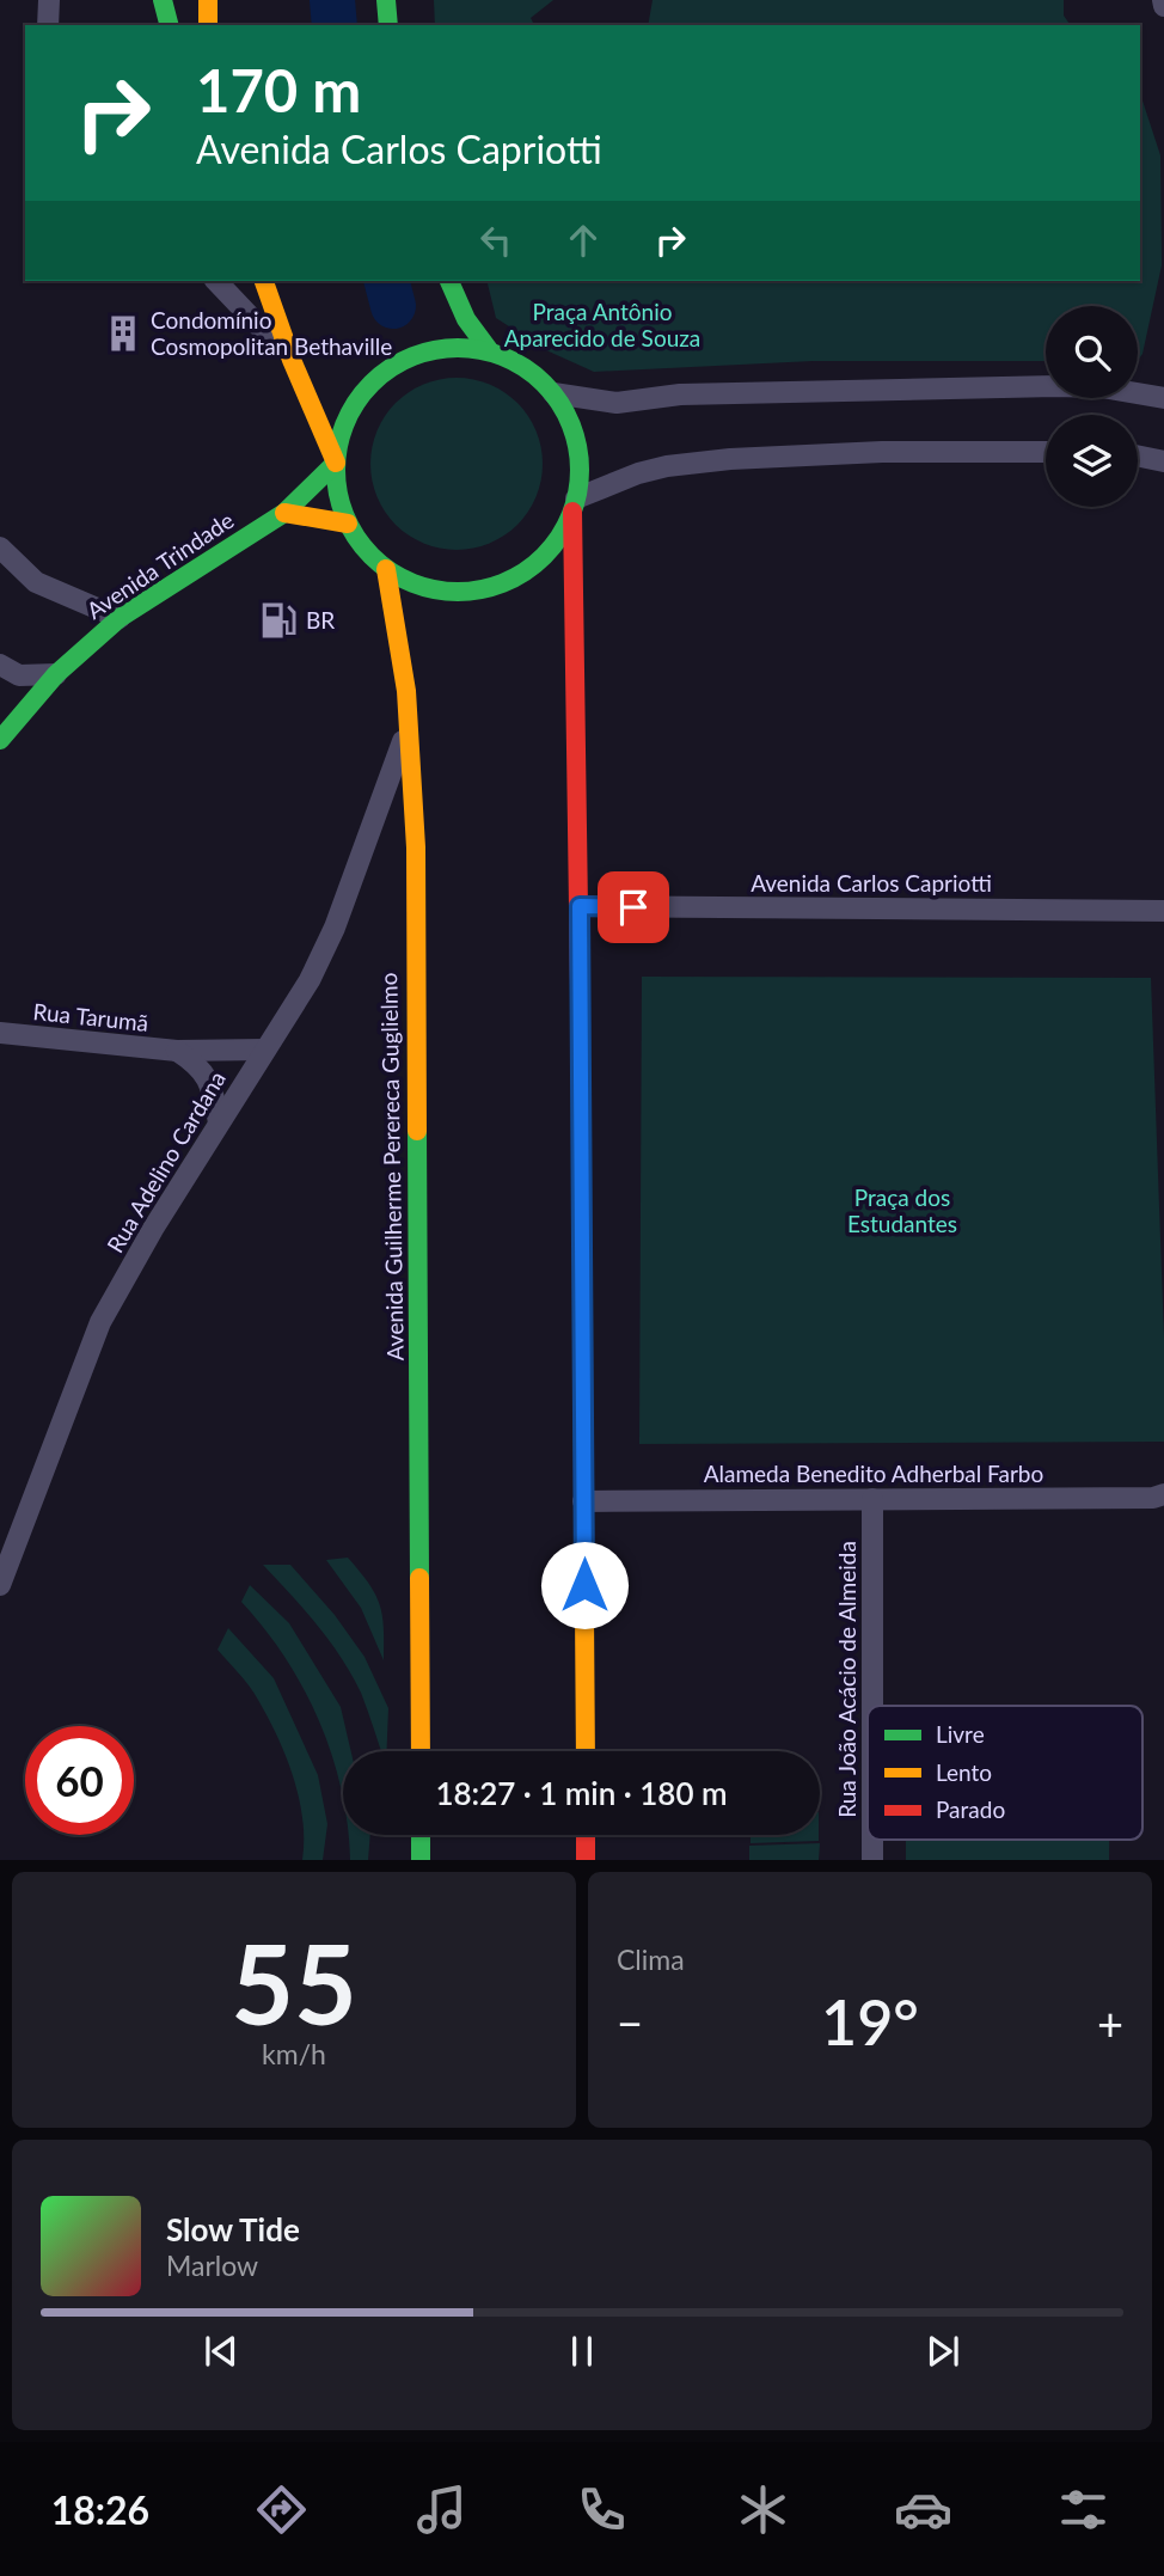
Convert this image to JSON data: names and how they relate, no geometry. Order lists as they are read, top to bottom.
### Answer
{
  "streets": {
    "main road": ["Avenida Trindade", "Avenida Guilherme Perereca Guglielmo"],
    "street": [
      "Avenida Carlos Capriotti",
      "Rua Tarumã",
      "Rua Adelino Cardana",
      "Alameda Benedito Adherbal Farbo",
      "Rua João Acácio de Almeida"
    ]
  },
  "crossings": [
    ["Avenida Trindade", "Avenida Guilherme Perereca Guglielmo"],
    ["Rua Tarumã", "Rua Adelino Cardana"],
    ["Rua Adelino Cardana", "Avenida Guilherme Perereca Guglielmo"],
    ["Alameda Benedito Adherbal Farbo", "Rua João Acácio de Almeida"]
  ],
  "parks": ["Praça Antônio Aparecido de Souza", "Praça dos Estudantes"],
  "places": {
    "building": ["Condomínio Cosmopolitan Bethaville"],
    "fuel station": ["BR"]
  },
  "legend": ["Livre", "Lento", "Parado"],
  "page": {
    "turn": ["170 m", "Avenida Carlos Capriotti"],
    "limit": "60",
    "trip": "18:27 · 1 min · 180 m",
    "tile": [
      ["55", "km/h"],
      "Clima"
    ],
    "heat": ["−", "19°", "+"],
    "song": ["Slow Tide", "Marlow"],
    "tabs": "18:26"
  }
}
